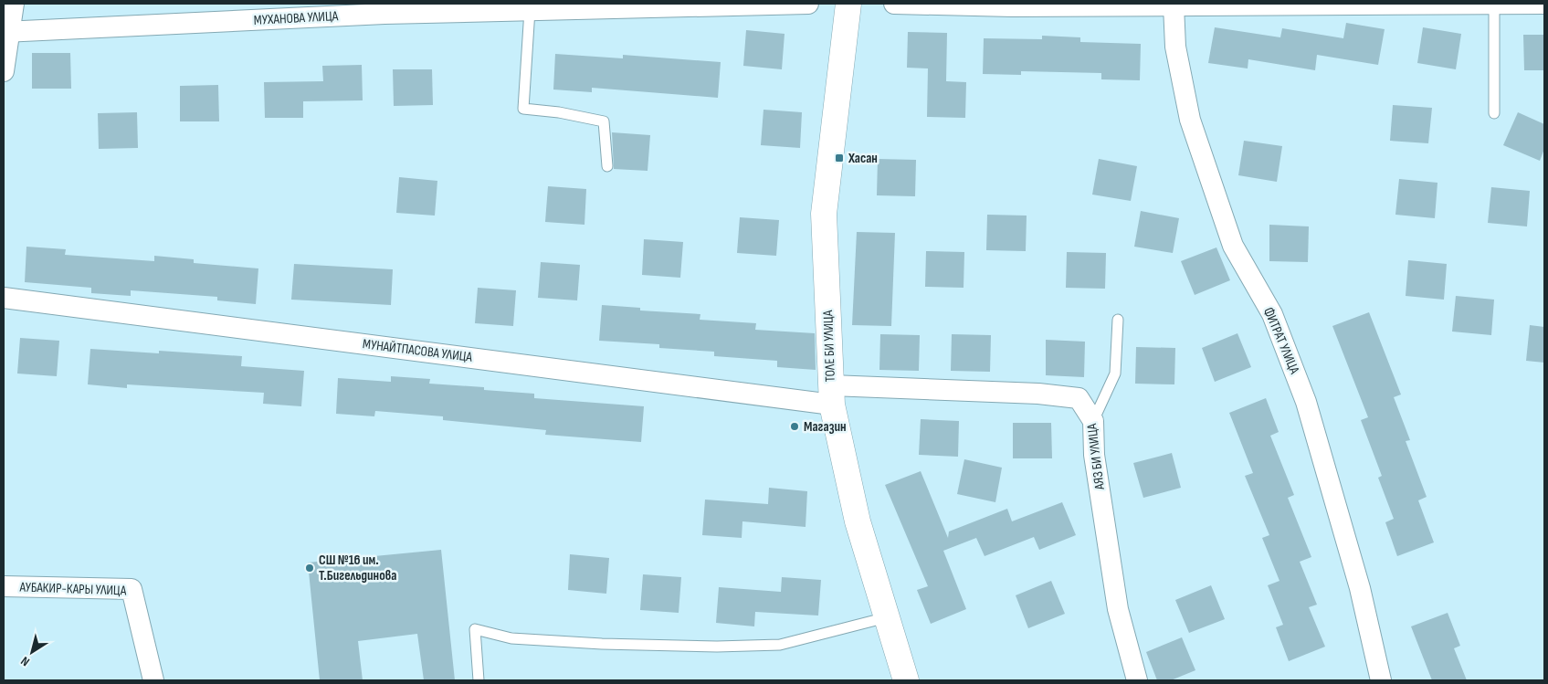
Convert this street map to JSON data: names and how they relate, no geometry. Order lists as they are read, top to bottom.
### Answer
{
  "streets": {
    "street": [
      "МУХАНОВА УЛИЦА",
      "ФИТРАТ УЛИЦА",
      "ТОЛЕ БИ УЛИЦА",
      "МУНАЙТПАСОВА УЛИЦА",
      "АЯЗ БИ УЛИЦА",
      "АУБАКИР-КАРЫ УЛИЦА"
    ]
  },
  "crossings": [
    ["ТОЛЕ БИ УЛИЦА", "МУНАЙТПАСОВА УЛИЦА"],
    ["ТОЛЕ БИ УЛИЦА", "АЯЗ БИ УЛИЦА"],
    ["МУНАЙТПАСОВА УЛИЦА", "АЯЗ БИ УЛИЦА"]
  ],
  "places": {
    "transit": ["Хасан"],
    "other": ["Магазин", "СШ №16 им. Т.Бигельдинова"]
  },
  "north": "bottom left"
}
